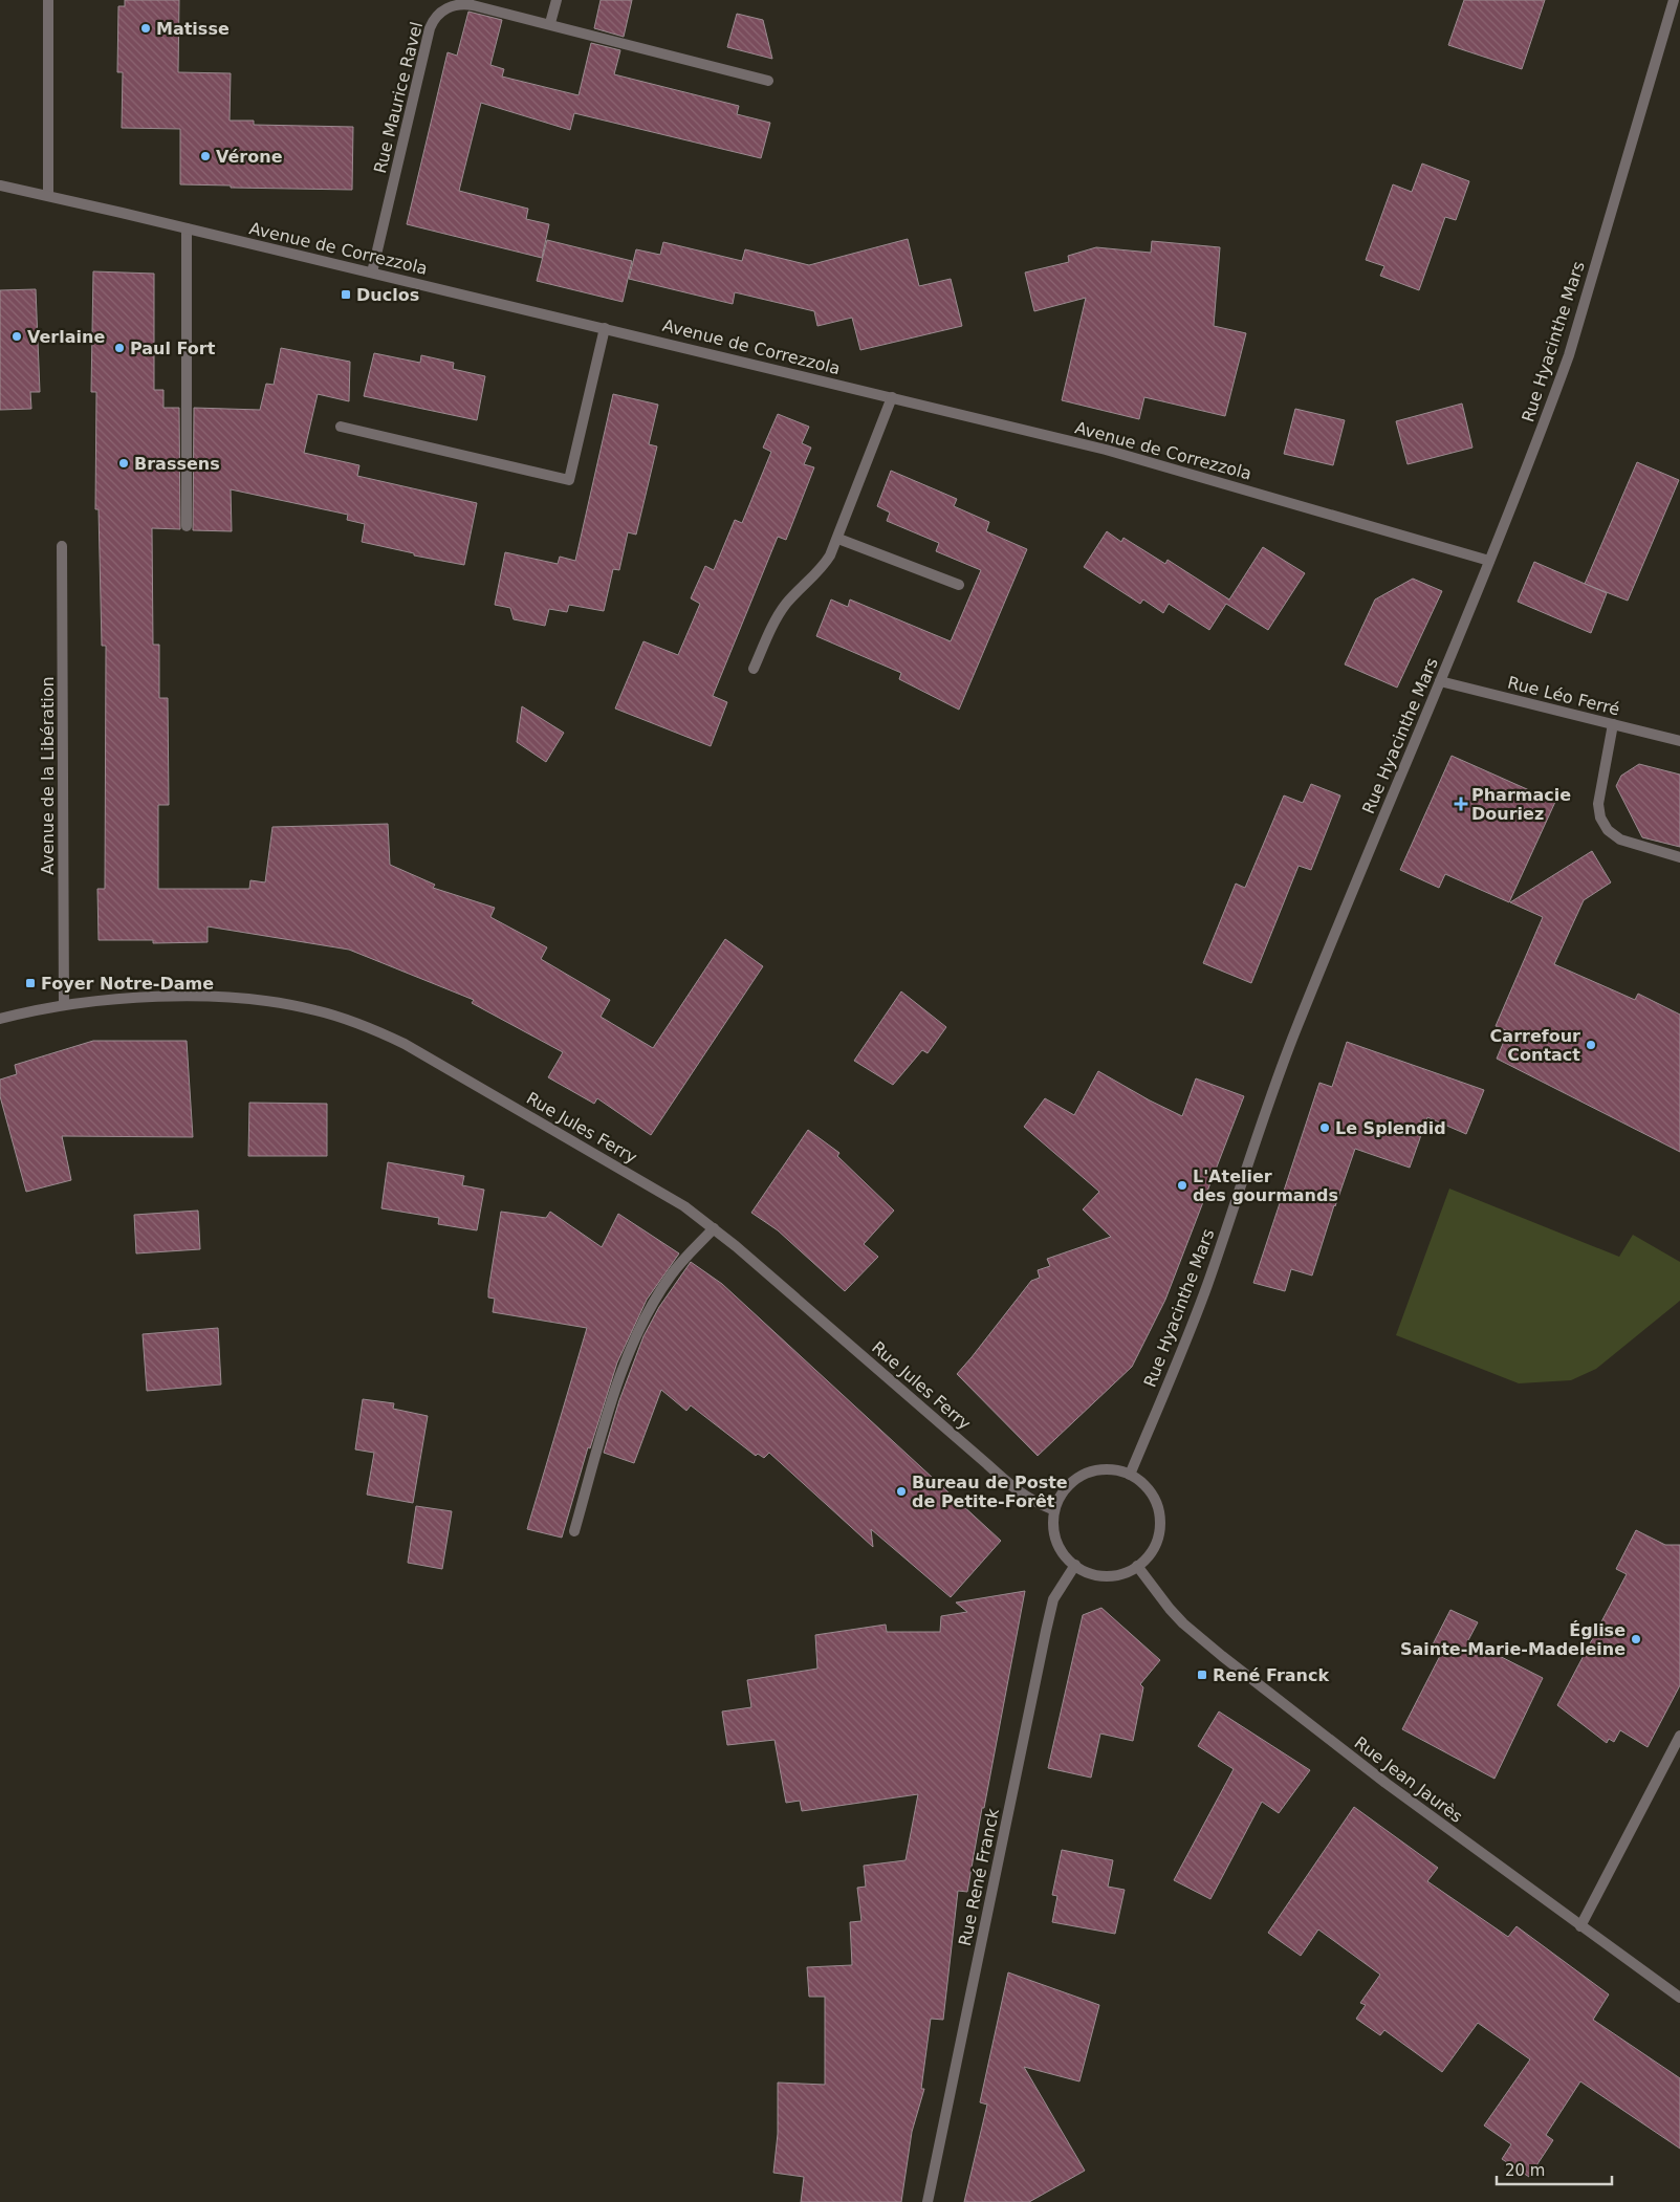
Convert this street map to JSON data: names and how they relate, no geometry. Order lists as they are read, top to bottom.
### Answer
{
  "streets": {
    "street": [
      "Rue Maurice Ravel",
      "Avenue de Correzzola",
      "Rue Hyacinthe Mars",
      "Rue Léo Ferré",
      "Avenue de la Libération",
      "Rue Jules Ferry",
      "Rue Jean Jaurès",
      "Rue René Franck"
    ]
  },
  "crossings": [
    ["Rue Maurice Ravel", "Avenue de Correzzola"],
    ["Avenue de Correzzola", "Rue Hyacinthe Mars"],
    ["Rue Hyacinthe Mars", "Rue Léo Ferré"],
    ["Rue Hyacinthe Mars", "Rue Jules Ferry"],
    ["Rue Hyacinthe Mars", "Rue Jean Jaurès"],
    ["Rue Hyacinthe Mars", "Rue René Franck"],
    ["Avenue de la Libération", "Rue Jules Ferry"],
    ["Rue Jules Ferry", "Rue Jean Jaurès"],
    ["Rue Jules Ferry", "Rue René Franck"],
    ["Rue Jean Jaurès", "Rue René Franck"]
  ],
  "places": {
    "other": [
      "Matisse",
      "Vérone",
      "Verlaine",
      "Paul Fort",
      "Brassens",
      "Carrefour Contact",
      "Le Splendid",
      "L'Atelier des gourmands",
      "Bureau de Poste de Petite-Forêt",
      "Église Sainte-Marie-Madeleine"
    ],
    "transit": ["Duclos", "Foyer Notre-Dame", "René Franck"],
    "health": ["Pharmacie Douriez"]
  },
  "scale_bar": "20 m"
}
